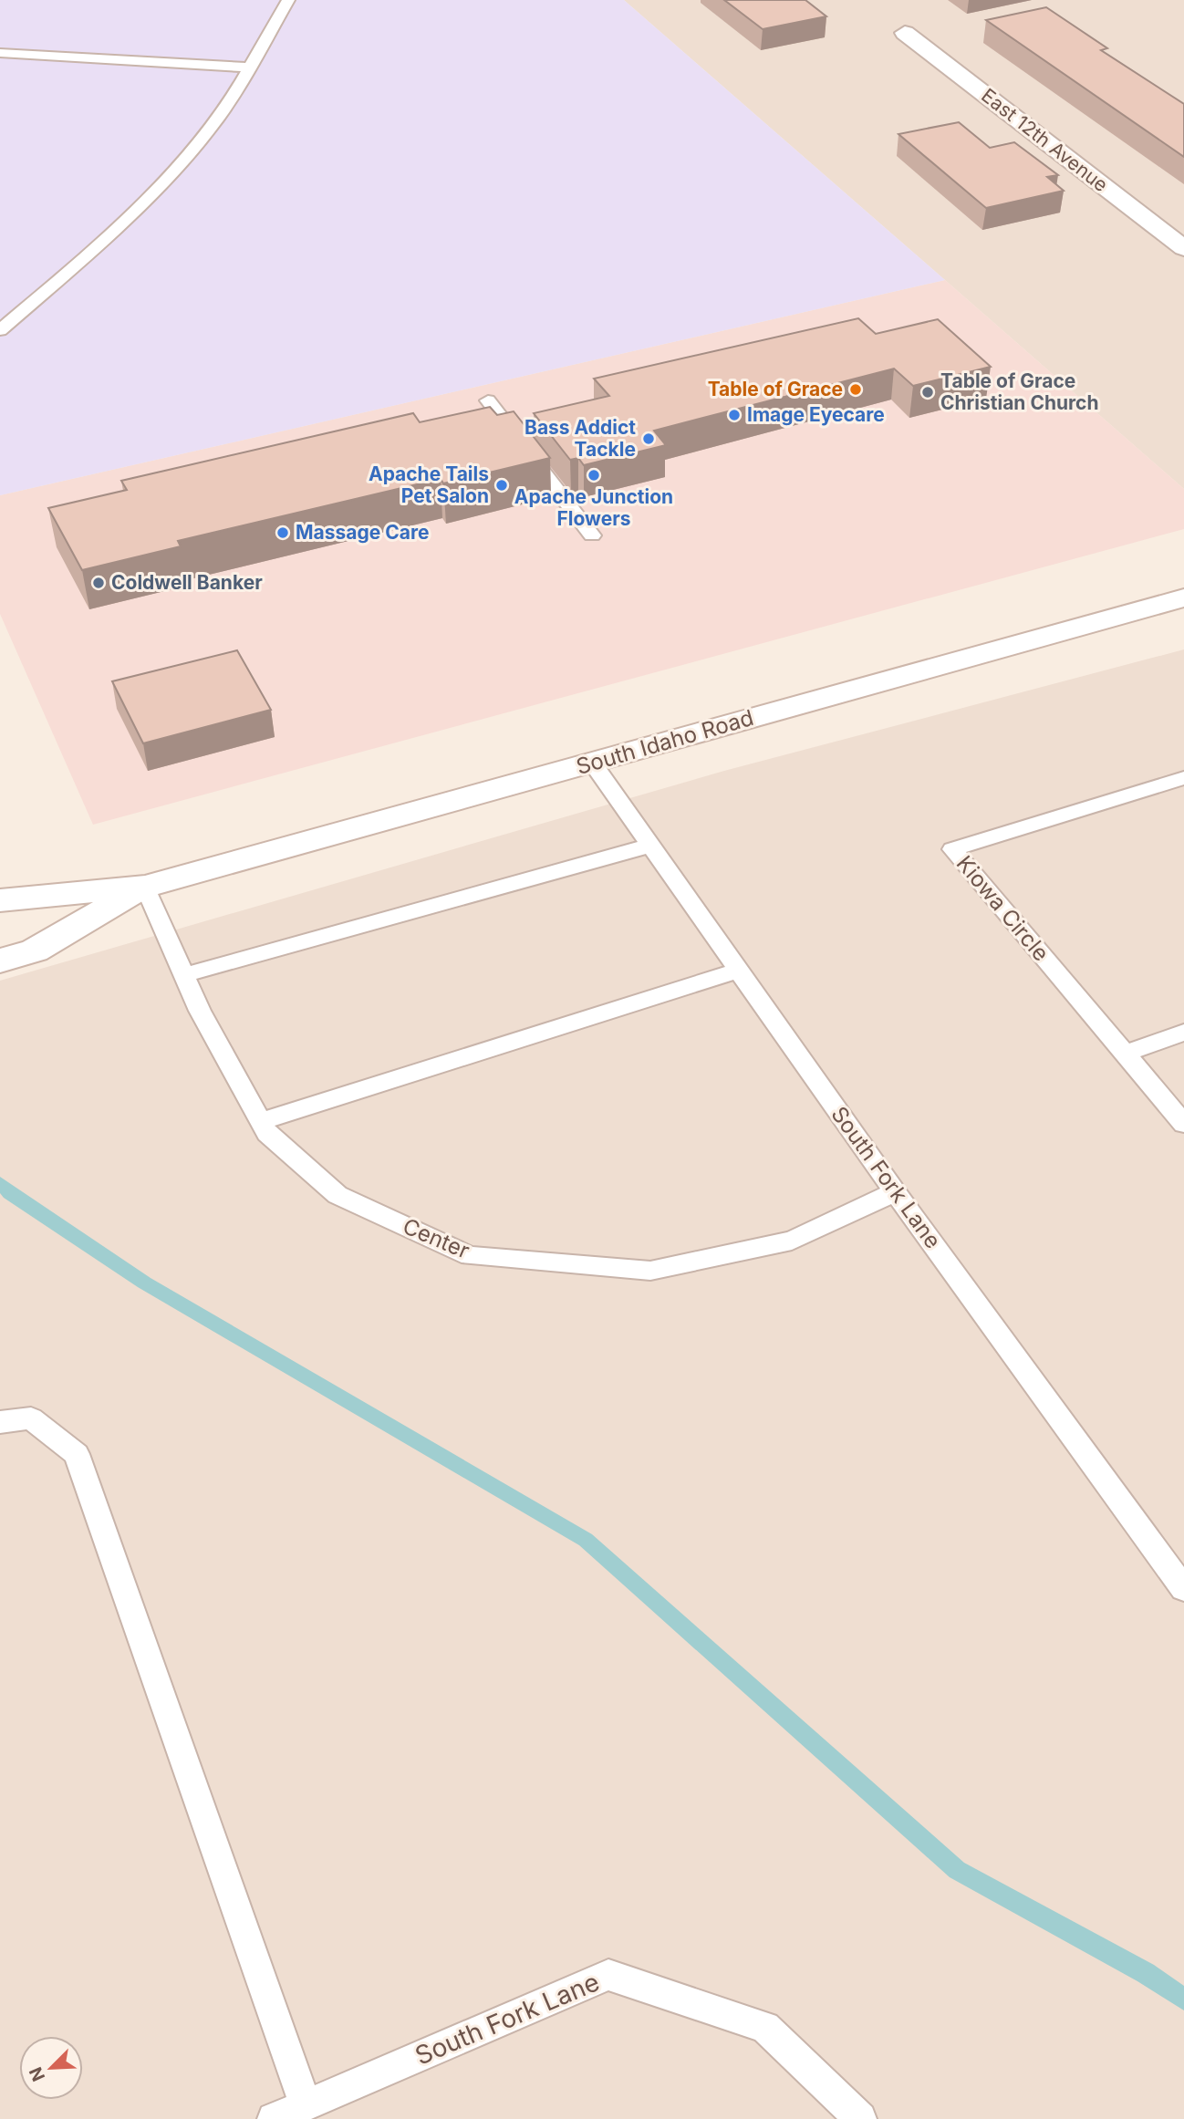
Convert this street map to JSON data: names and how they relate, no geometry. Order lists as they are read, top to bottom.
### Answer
{
  "streets": {
    "main road": ["East 12th Avenue", "South Idaho Road"],
    "lane": ["Kiowa Circle", "South Fork Lane", "Center"]
  },
  "crossings": [
    ["South Idaho Road", "South Fork Lane"],
    ["South Idaho Road", "Center"],
    ["South Fork Lane", "Center"]
  ],
  "places": [
    "Table of Grace",
    "Table of Grace Christian Church",
    "Image Eyecare",
    "Bass Addict Tackle",
    "Apache Junction Flowers",
    "Apache Tails Pet Salon",
    "Massage Care",
    "Coldwell Banker"
  ],
  "north": "bottom left"
}
